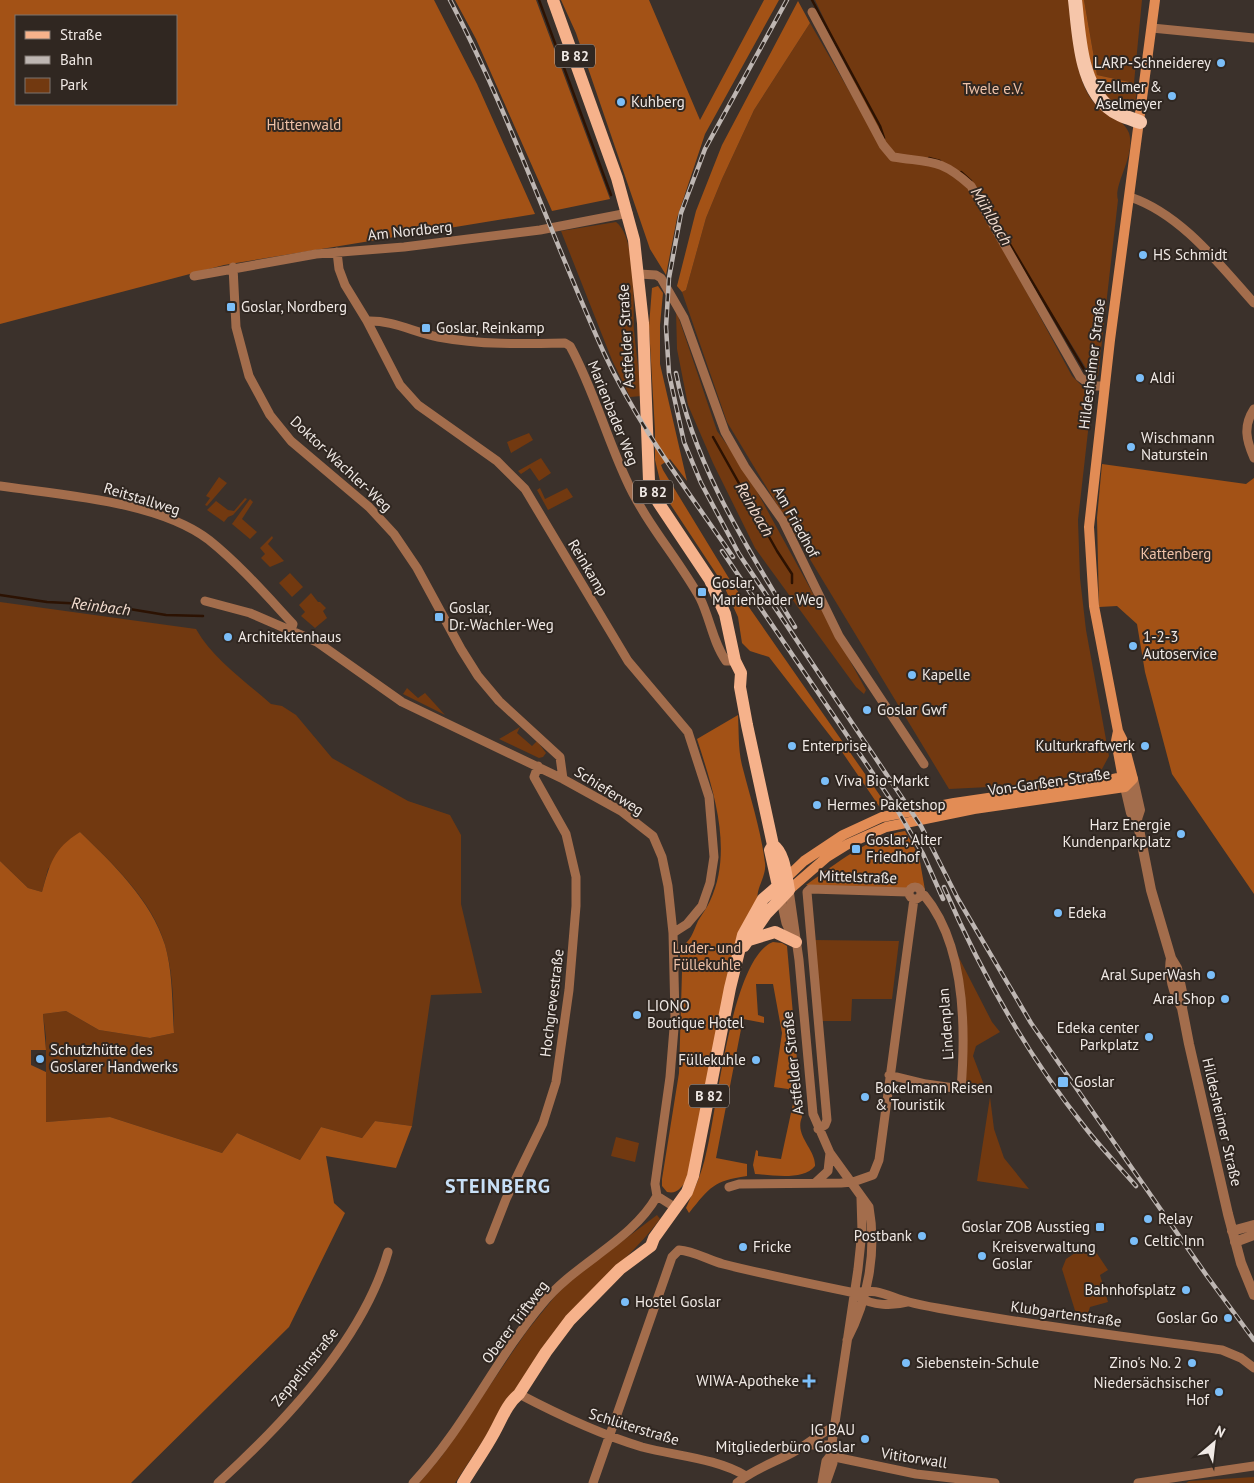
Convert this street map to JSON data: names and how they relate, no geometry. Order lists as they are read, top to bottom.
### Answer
{
  "streets": {
    "main road": [
      "B 82",
      "Astfelder Straße",
      "Hildesheimer Straße",
      "Von-Garßen-Straße"
    ],
    "street": [
      "Am Nordberg",
      "Marienbader Weg",
      "Doktor-Wachler-Weg",
      "Reitstallweg",
      "Am Friedhof",
      "Reinkamp",
      "Schieferweg",
      "Mittelstraße",
      "Hochgrevestraße",
      "Lindenplan",
      "Klubgartenstraße",
      "Oberer Triftweg",
      "Zeppelinstraße",
      "Schlüterstraße",
      "Vititorwall"
    ]
  },
  "crossings": [
    ["Am Nordberg", "Astfelder Straße"],
    ["Am Nordberg", "Doktor-Wachler-Weg"],
    ["Am Nordberg", "Reinkamp"],
    ["Astfelder Straße", "Marienbader Weg"],
    ["Astfelder Straße", "Am Friedhof"],
    ["Astfelder Straße", "Von-Garßen-Straße"],
    ["Astfelder Straße", "Mittelstraße"],
    ["Astfelder Straße", "Klubgartenstraße"],
    ["Astfelder Straße", "Vititorwall"],
    ["Hildesheimer Straße", "Von-Garßen-Straße"],
    ["Marienbader Weg", "Reinkamp"],
    ["Doktor-Wachler-Weg", "Schieferweg"],
    ["Reitstallweg", "Schieferweg"],
    ["Reinkamp", "Schieferweg"],
    ["Von-Garßen-Straße", "Schlüterstraße"],
    ["Schieferweg", "Hochgrevestraße"],
    ["Schieferweg", "Oberer Triftweg"],
    ["Mittelstraße", "Lindenplan"]
  ],
  "districts": ["STEINBERG"],
  "water": ["Mühlbach", "Reinbach"],
  "parks": [
    "Twele e.V.",
    "Hüttenwald",
    "Kattenberg",
    "Luder- und Füllekuhle"
  ],
  "places": {
    "other": [
      "LARP-Schneiderey",
      "Zellmer & Aselmeyer",
      "Kuhberg",
      "HS Schmidt",
      "Aldi",
      "Wischmann Naturstein",
      "Architektenhaus",
      "1-2-3 Autoservice",
      "Kapelle",
      "Goslar Gwf",
      "Enterprise",
      "Kulturkraftwerk",
      "Viva Bio-Markt",
      "Hermes Paketshop",
      "Harz Energie Kundenparkplatz",
      "Edeka",
      "Aral SuperWash",
      "Aral Shop",
      "LIONO Boutique Hotel",
      "Edeka center Parkplatz",
      "Schutzhütte des Goslarer Handwerks",
      "Füllekuhle",
      "Bokelmann Reisen & Touristik",
      "Relay",
      "Postbank",
      "Celtic Inn",
      "Fricke",
      "Kreisverwaltung Goslar",
      "Bahnhofsplatz",
      "Hostel Goslar",
      "Goslar Go",
      "Siebenstein-Schule",
      "Zino's No. 2",
      "Niedersächsischer Hof",
      "IG BAU Mitgliederbüro Goslar"
    ],
    "transit": [
      "Goslar, Nordberg",
      "Goslar, Reinkamp",
      "Goslar, Marienbader Weg",
      "Goslar, Dr.-Wachler-Weg",
      "Goslar, Alter Friedhof",
      "Goslar",
      "Goslar ZOB Ausstieg"
    ],
    "health": ["WIWA-Apotheke"]
  },
  "legend": ["Straße", "Bahn", "Park"],
  "north": "top right"
}
